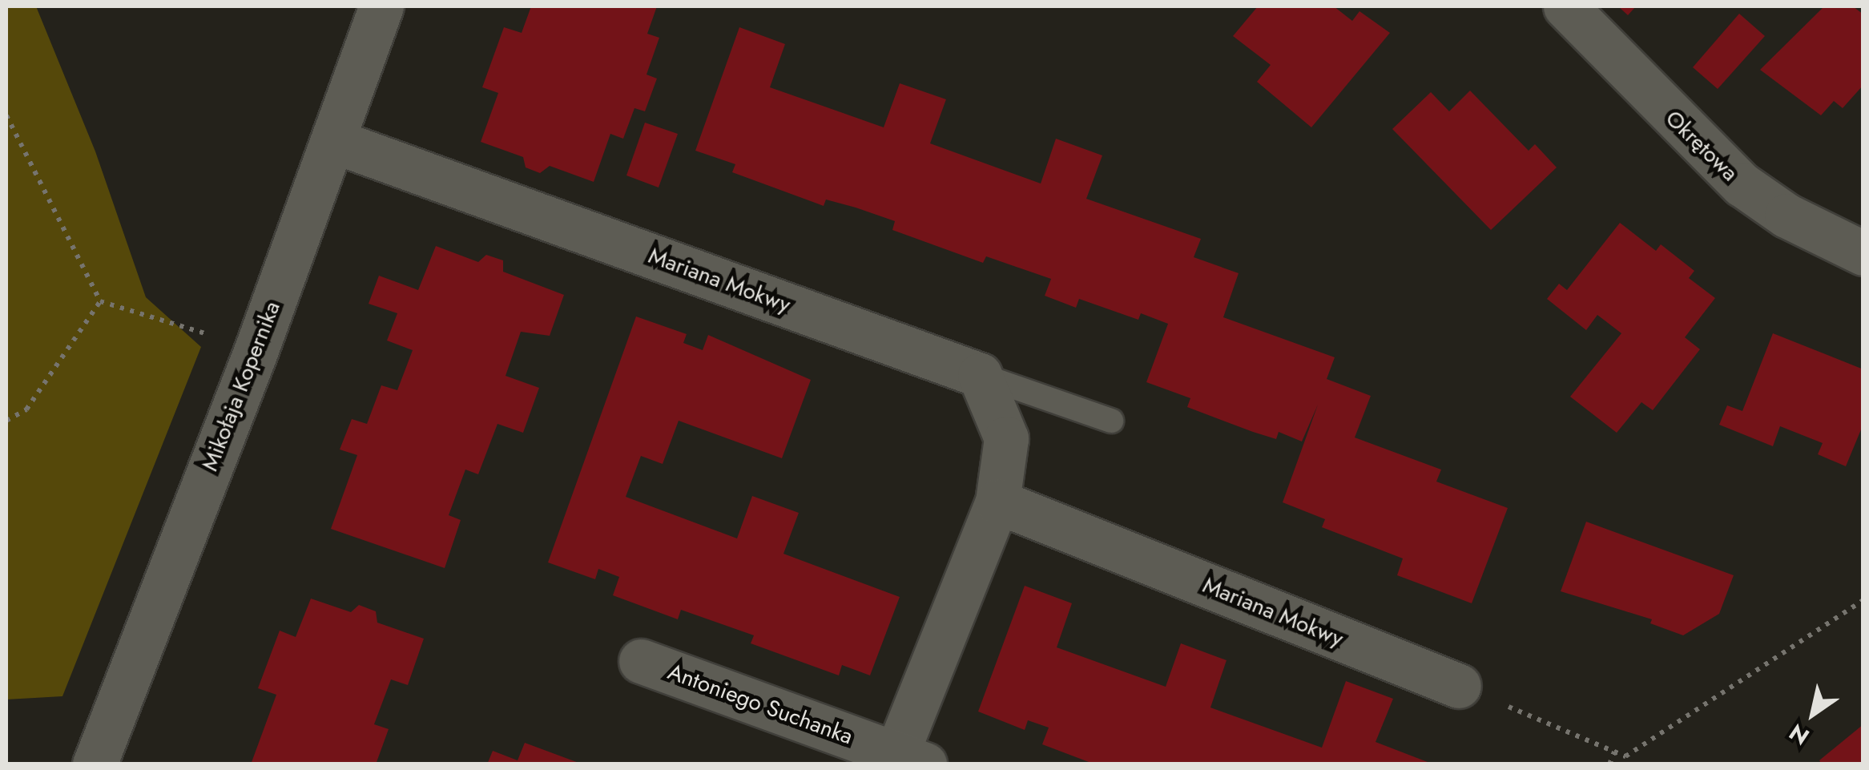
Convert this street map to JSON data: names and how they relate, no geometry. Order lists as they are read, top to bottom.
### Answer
{
  "streets": {
    "street": [
      "Okrętowa",
      "Mariana Mokwy",
      "Mikołaja Kopernika",
      "Antoniego Suchanka"
    ]
  },
  "crossings": [
    ["Mariana Mokwy", "Mikołaja Kopernika"]
  ],
  "north": "bottom left"
}
